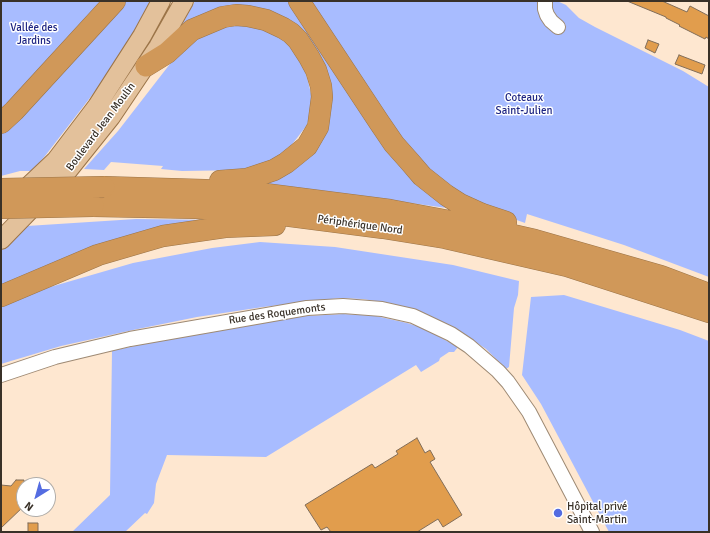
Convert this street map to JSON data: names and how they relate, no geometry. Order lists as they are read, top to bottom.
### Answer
{
  "streets": {
    "highway": ["Périphérique Nord"],
    "main road": ["Boulevard Jean Moulin"],
    "street": ["Rue des Roquemonts"]
  },
  "parks": ["Vallée des Jardins", "Coteaux Saint-Julien"],
  "places": ["Hôpital privé Saint-Martin"],
  "north": "bottom left"
}
